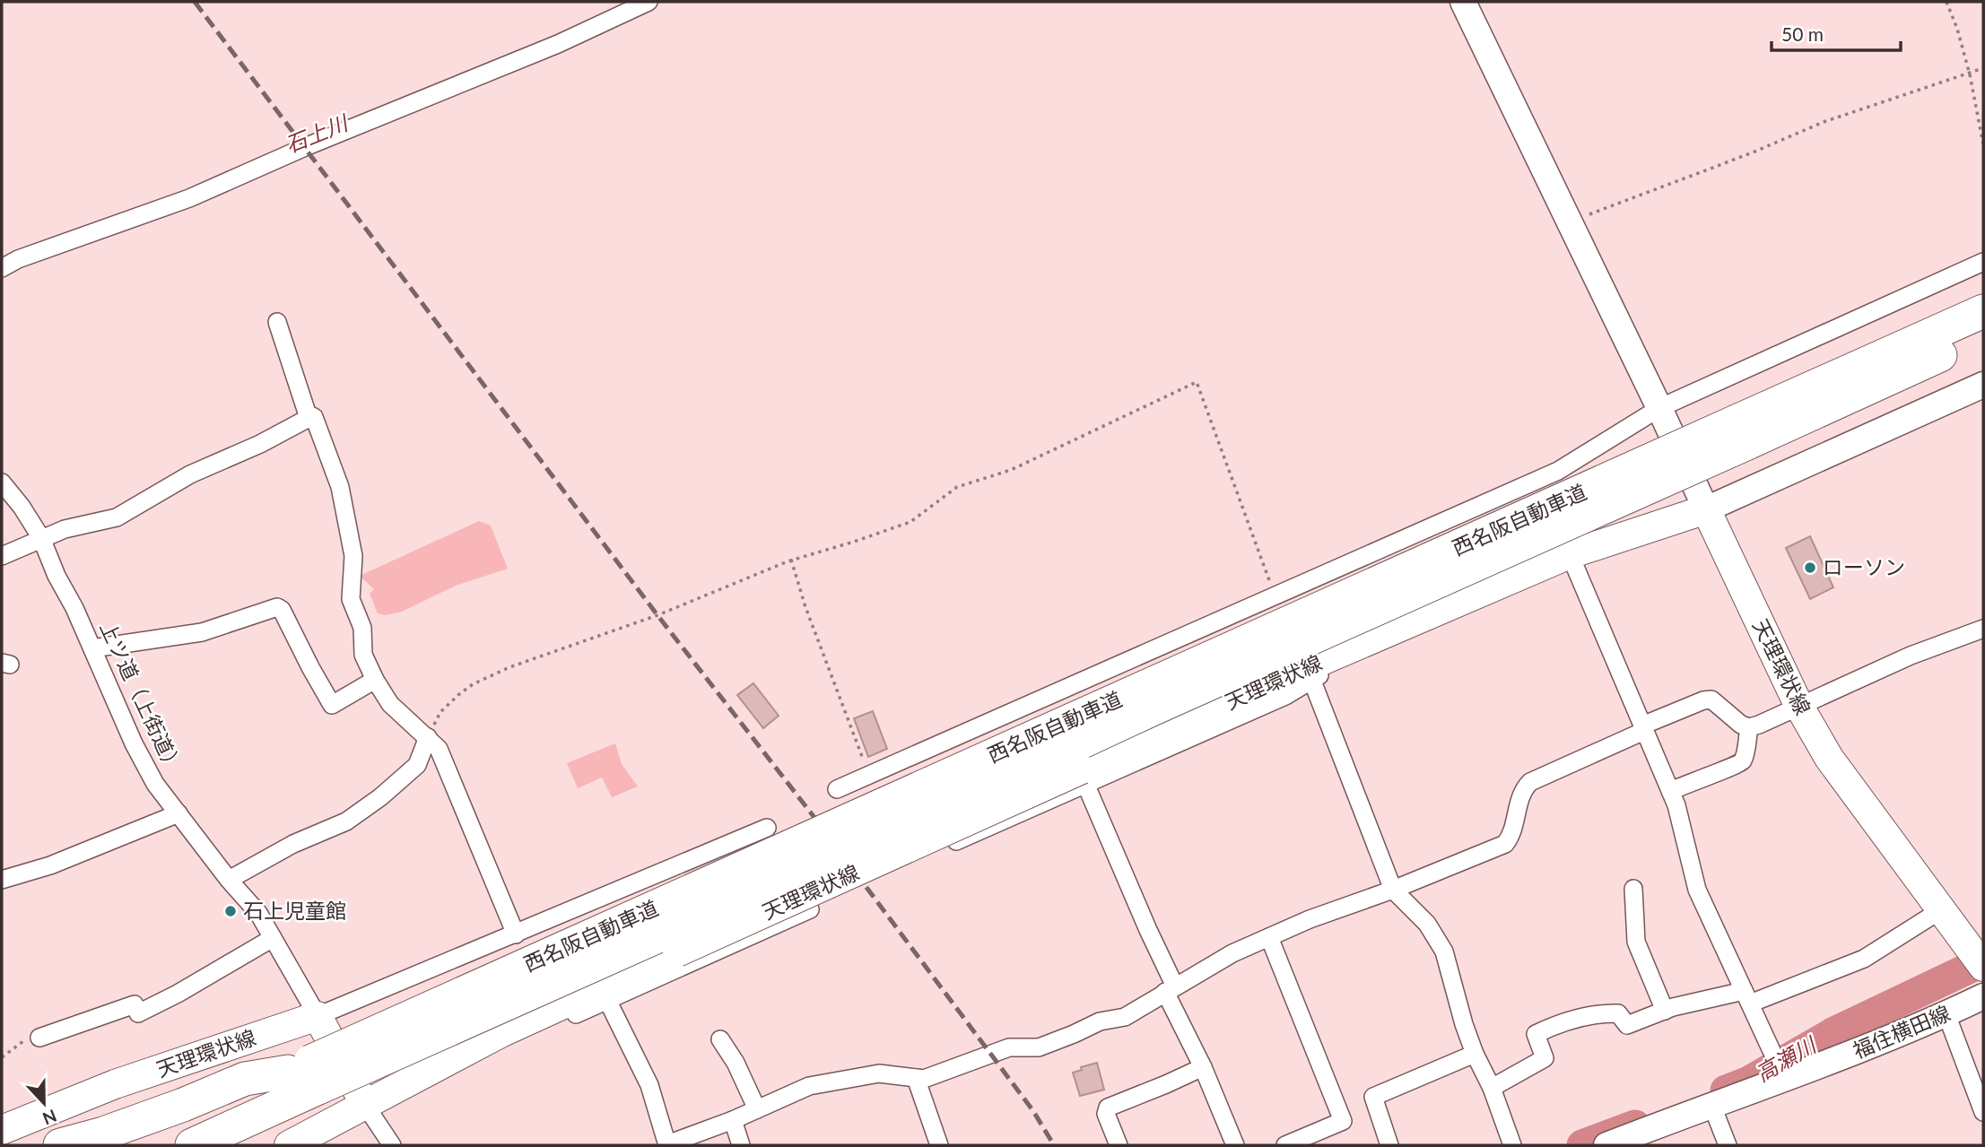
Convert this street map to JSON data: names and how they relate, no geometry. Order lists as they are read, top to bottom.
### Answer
{
  "streets": {
    "highway": ["西名阪自動車道"],
    "main road": ["天理環状線"],
    "street": ["上ツ道（上街道）", "福住横田線"]
  },
  "crossings": [
    ["天理環状線", "上ツ道（上街道）"]
  ],
  "water": ["石上川", "高瀬川"],
  "places": ["ローソン", "石上児童館"],
  "scale_bar": "50 m",
  "north": "bottom"
}
